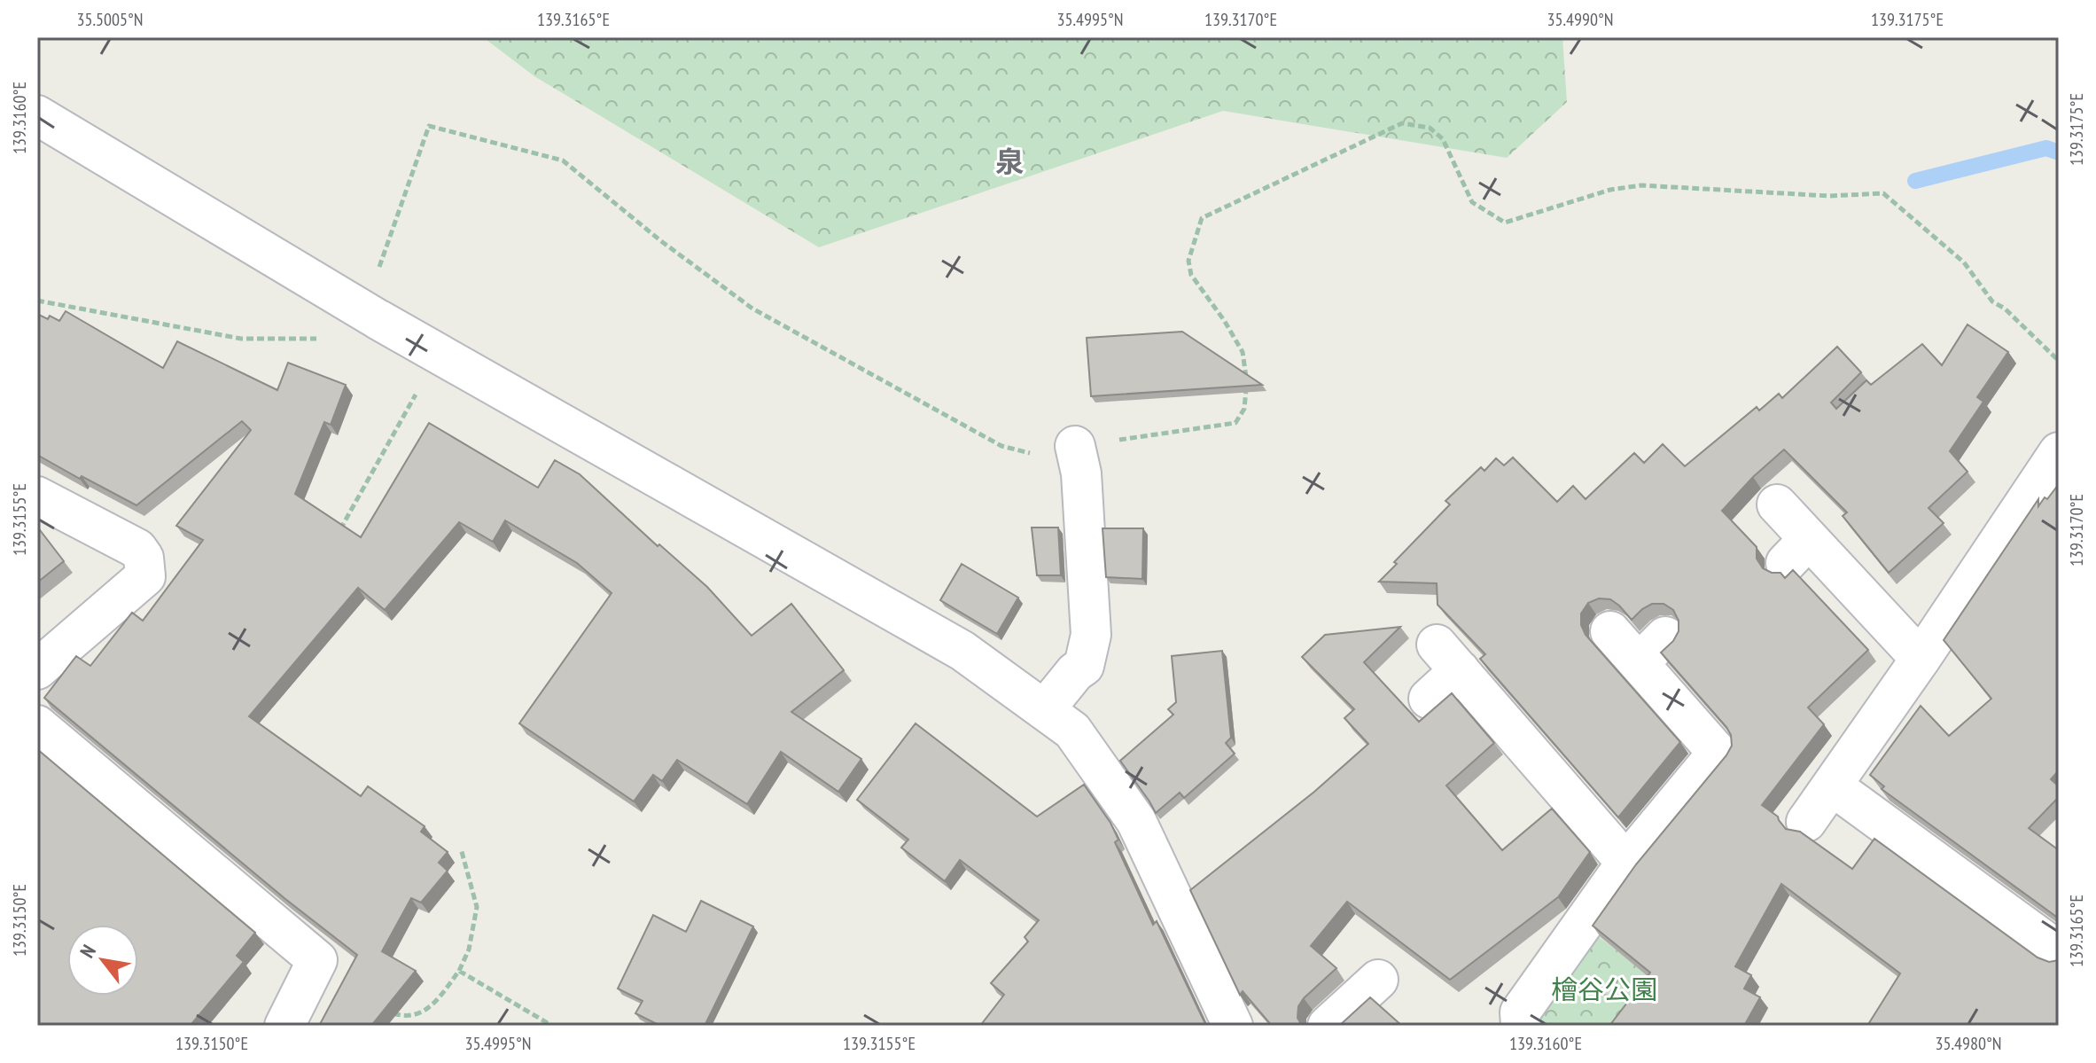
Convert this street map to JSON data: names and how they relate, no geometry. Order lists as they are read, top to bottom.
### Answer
{
  "districts": ["泉"],
  "parks": ["檜谷公園"],
  "north": "top left",
  "coordinates": [
    "35.5005°N",
    "139.3165°E",
    "35.4995°N",
    "139.3170°E",
    "35.4990°N",
    "139.3175°E",
    "139.3160°E",
    "139.3155°E",
    "139.3150°E",
    "35.4980°N"
  ]
}
